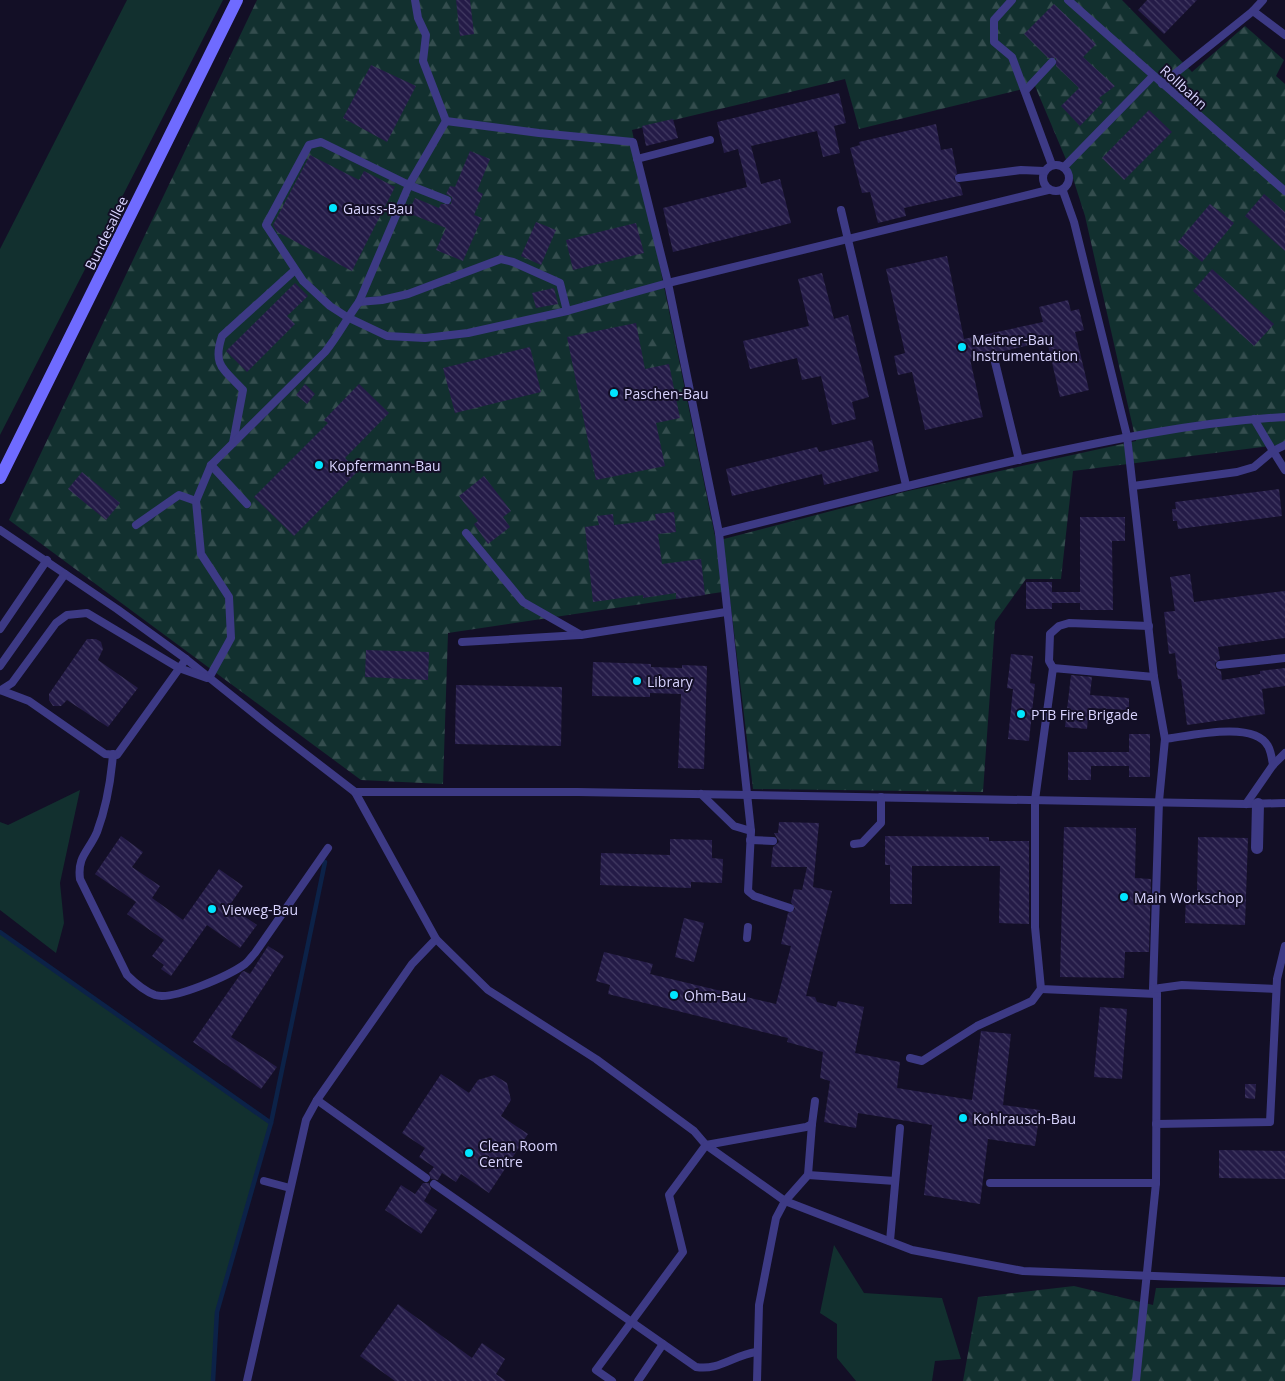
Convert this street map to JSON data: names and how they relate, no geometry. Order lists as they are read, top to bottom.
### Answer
{
  "streets": {
    "main road": ["Bundesallee"],
    "lane": ["Rollbahn"]
  },
  "places": [
    "Gauss-Bau",
    "Meitner-Bau Instrumentation",
    "Paschen-Bau",
    "Kopfermann-Bau",
    "Library",
    "PTB Fire Brigade",
    "Main Workschop",
    "Vieweg-Bau",
    "Ohm-Bau",
    "Kohlrausch-Bau",
    "Clean Room Centre"
  ]
}
